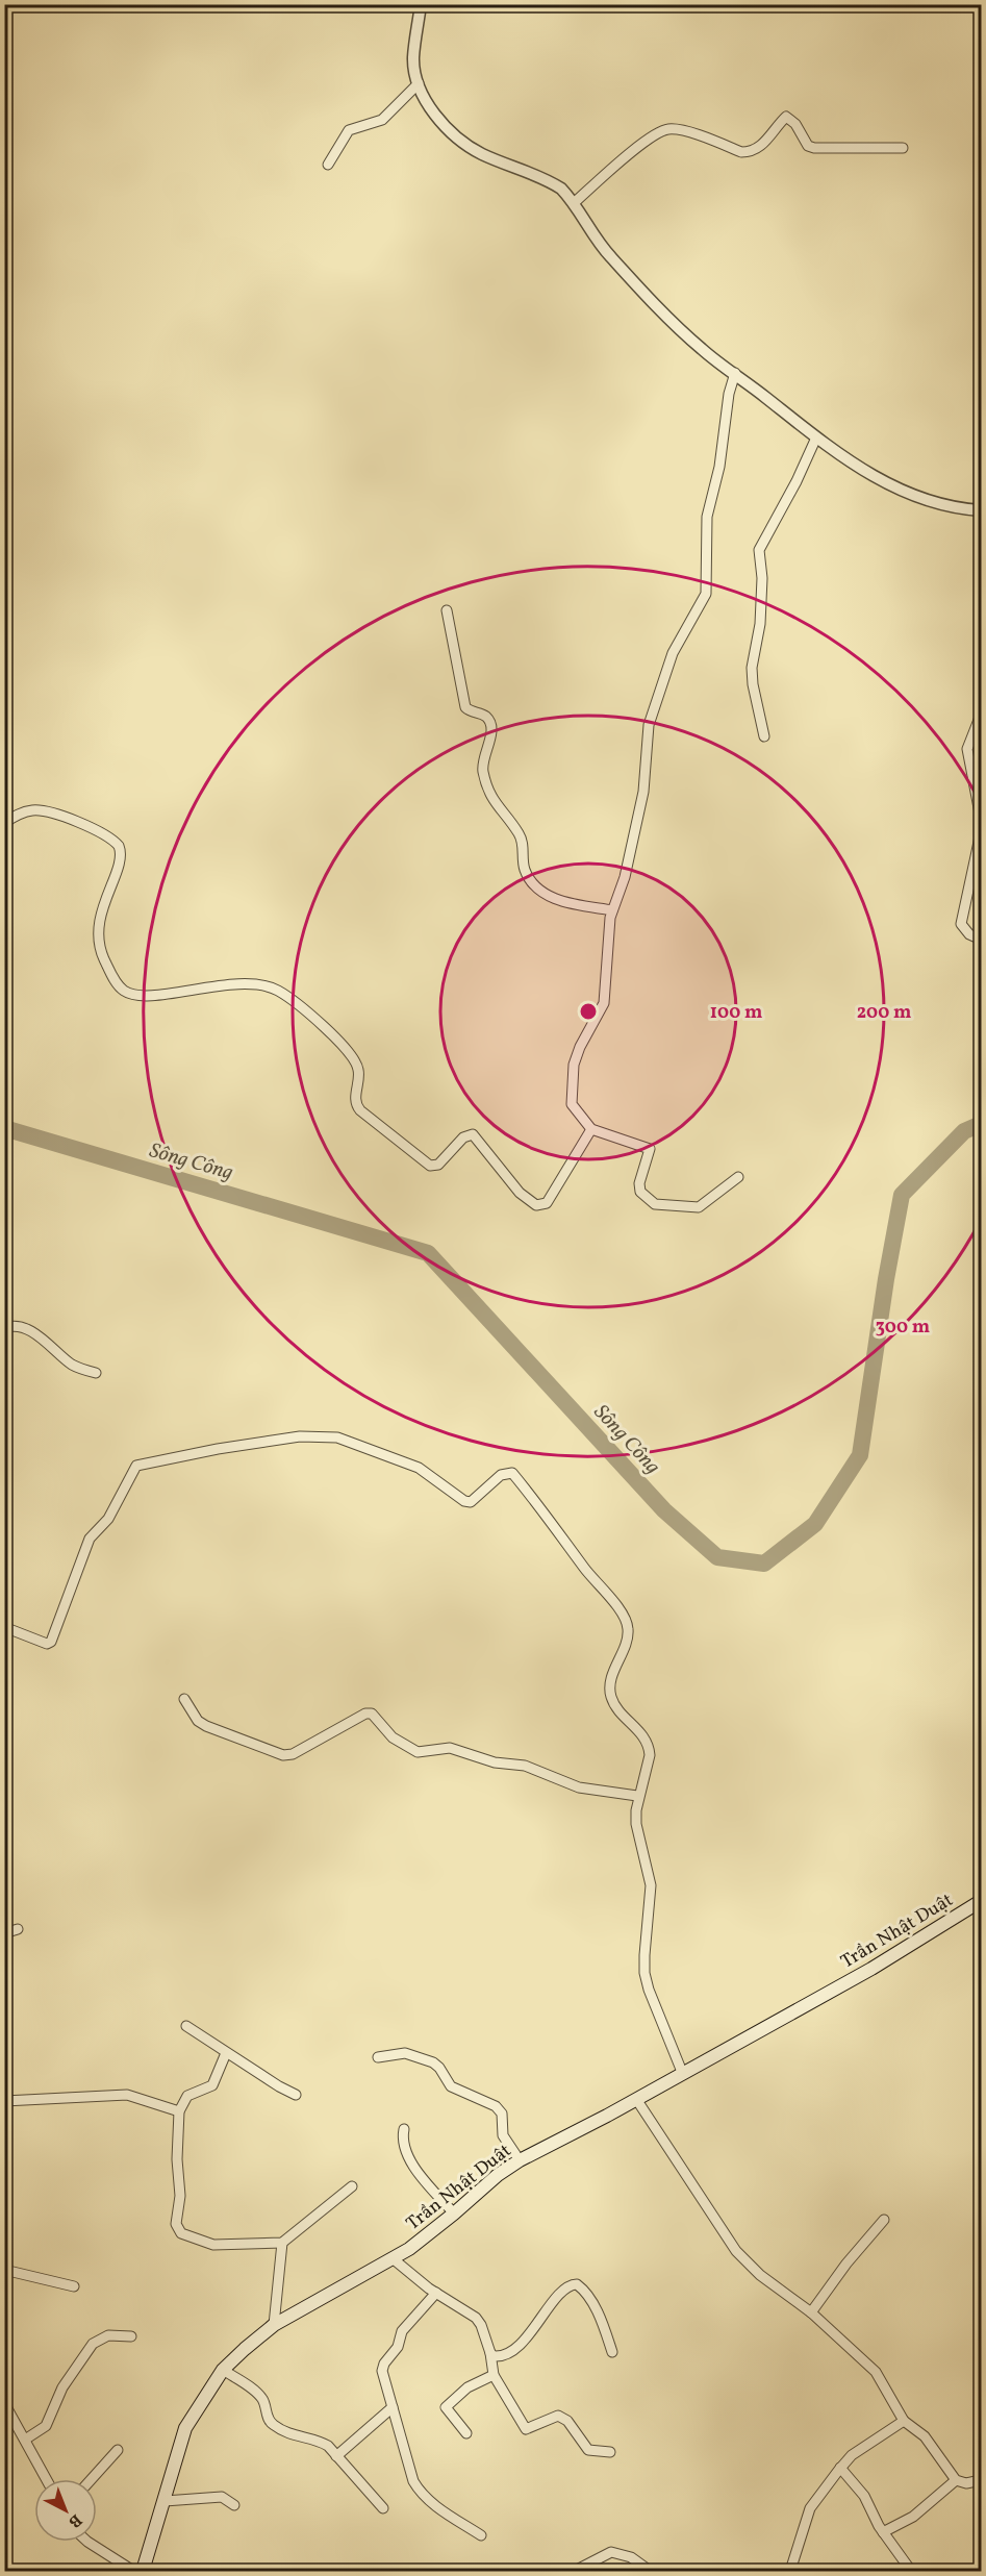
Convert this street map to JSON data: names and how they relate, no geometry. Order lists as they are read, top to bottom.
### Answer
{
  "streets": {
    "main road": ["Trần Nhật Duật"]
  },
  "water": ["Sông Công"],
  "north": "bottom right",
  "rings": ["100 m", "200 m", "300 m"]
}
